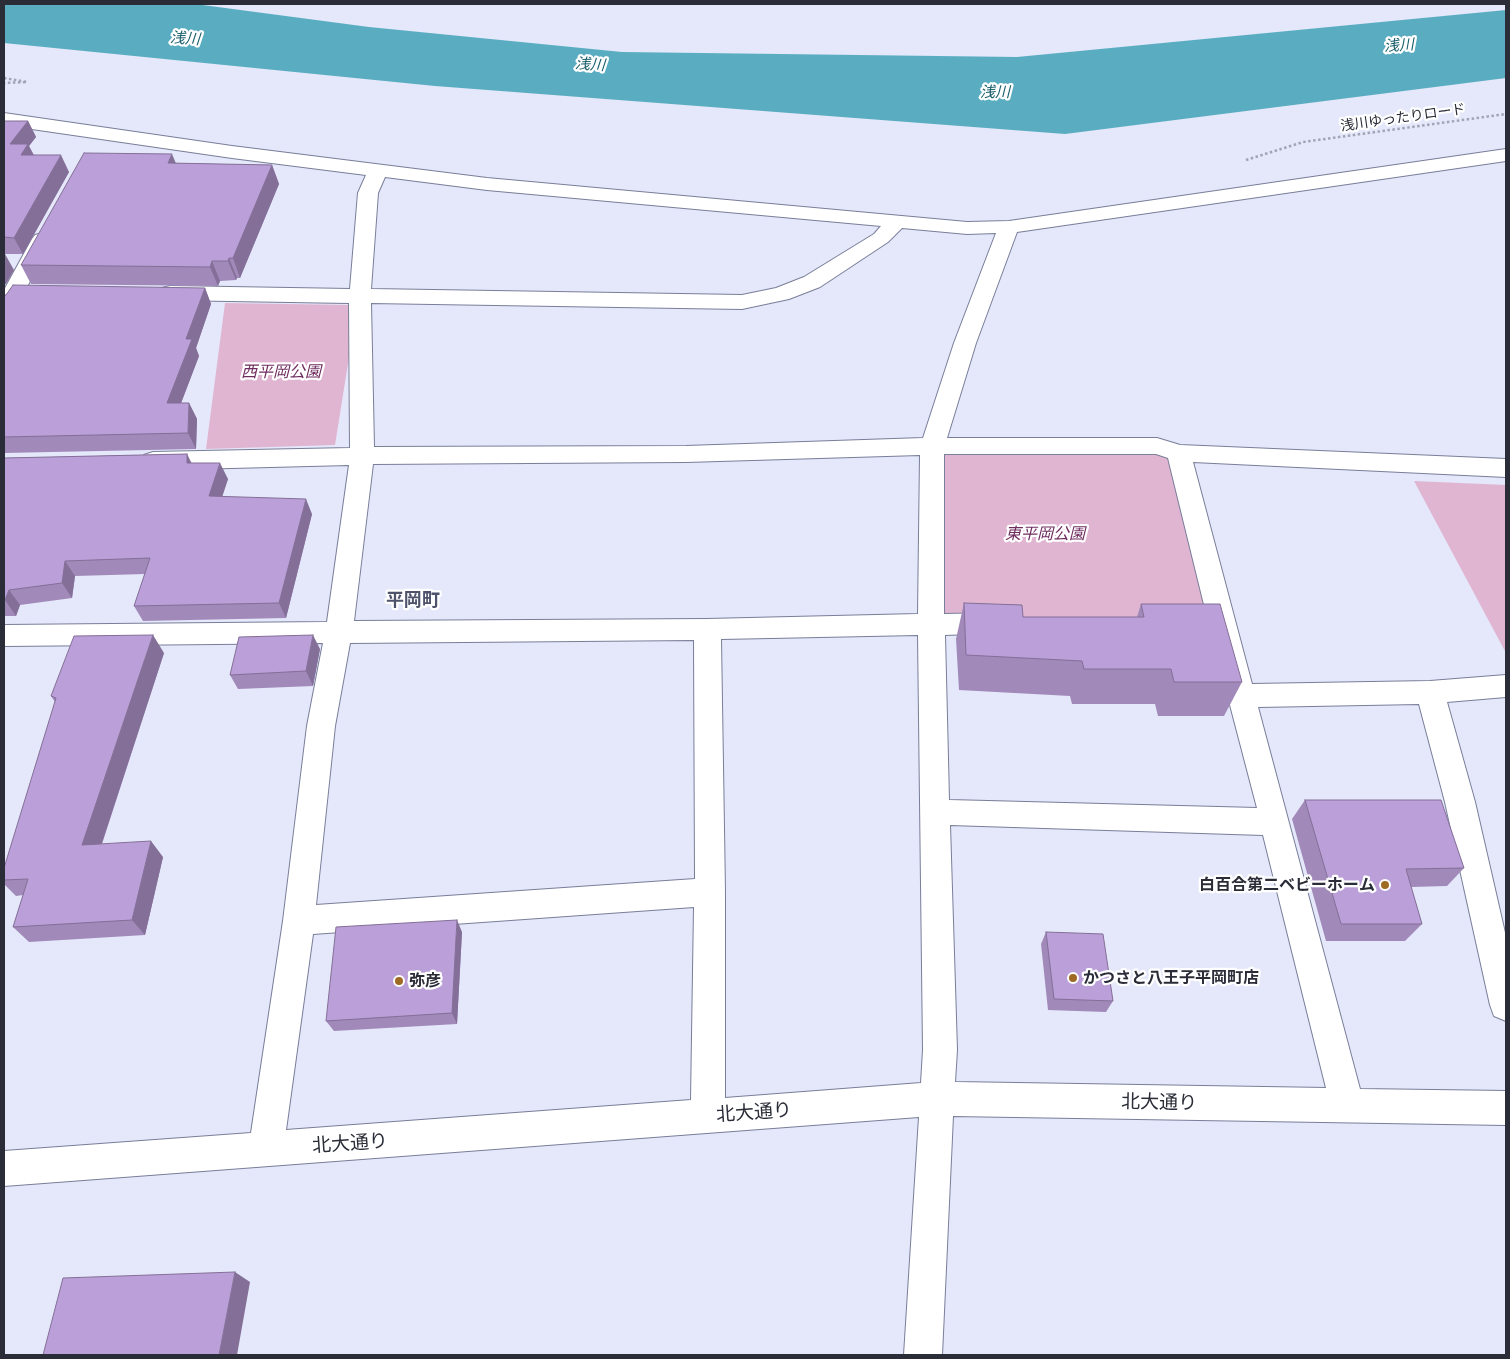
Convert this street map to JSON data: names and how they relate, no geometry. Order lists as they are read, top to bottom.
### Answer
{
  "streets": {
    "street": ["北大通り"],
    "path": ["浅川ゆったりロード"]
  },
  "districts": ["平岡町"],
  "water": ["浅川"],
  "parks": ["西平岡公園", "東平岡公園"],
  "places": ["白百合第二ベビーホーム", "かつさと八王子平岡町店", "弥彦"]
}
